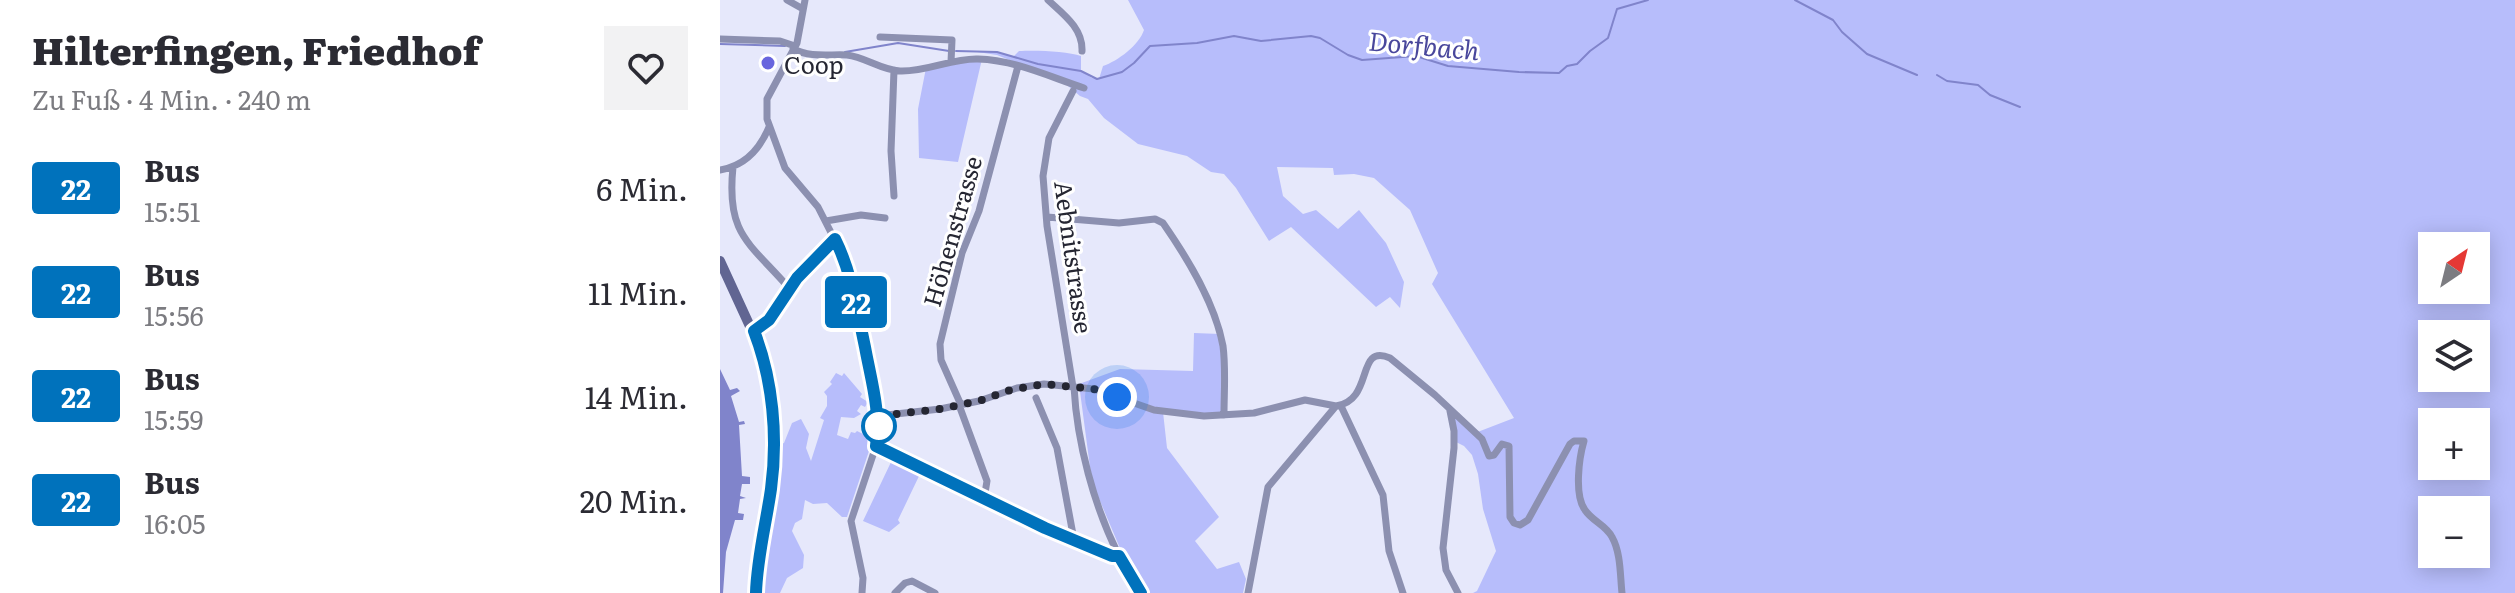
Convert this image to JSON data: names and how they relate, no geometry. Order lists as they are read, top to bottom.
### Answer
{
  "streets": {
    "street": ["Höhenstrasse", "Aebnitstrasse"]
  },
  "water": ["Dorfbach"],
  "places": ["Coop"],
  "lines": ["bus line 22"],
  "north": "top right",
  "page": {
    "heading": ["Hilterfingen, Friedhof", "Zu Fuß · 4 Min. · 240 m"],
    "on_map": "22",
    "list": [
      {
        "mark": "22",
        "name": "Bus",
        "note": "15:51",
        "value": "6 Min."
      },
      {
        "mark": "22",
        "name": "Bus",
        "note": "15:56",
        "value": "11 Min."
      },
      {
        "mark": "22",
        "name": "Bus",
        "note": "15:59",
        "value": "14 Min."
      },
      {
        "mark": "22",
        "name": "Bus",
        "note": "16:05",
        "value": "20 Min."
      }
    ],
    "map_buttons": ["+", "−"]
  }
}
